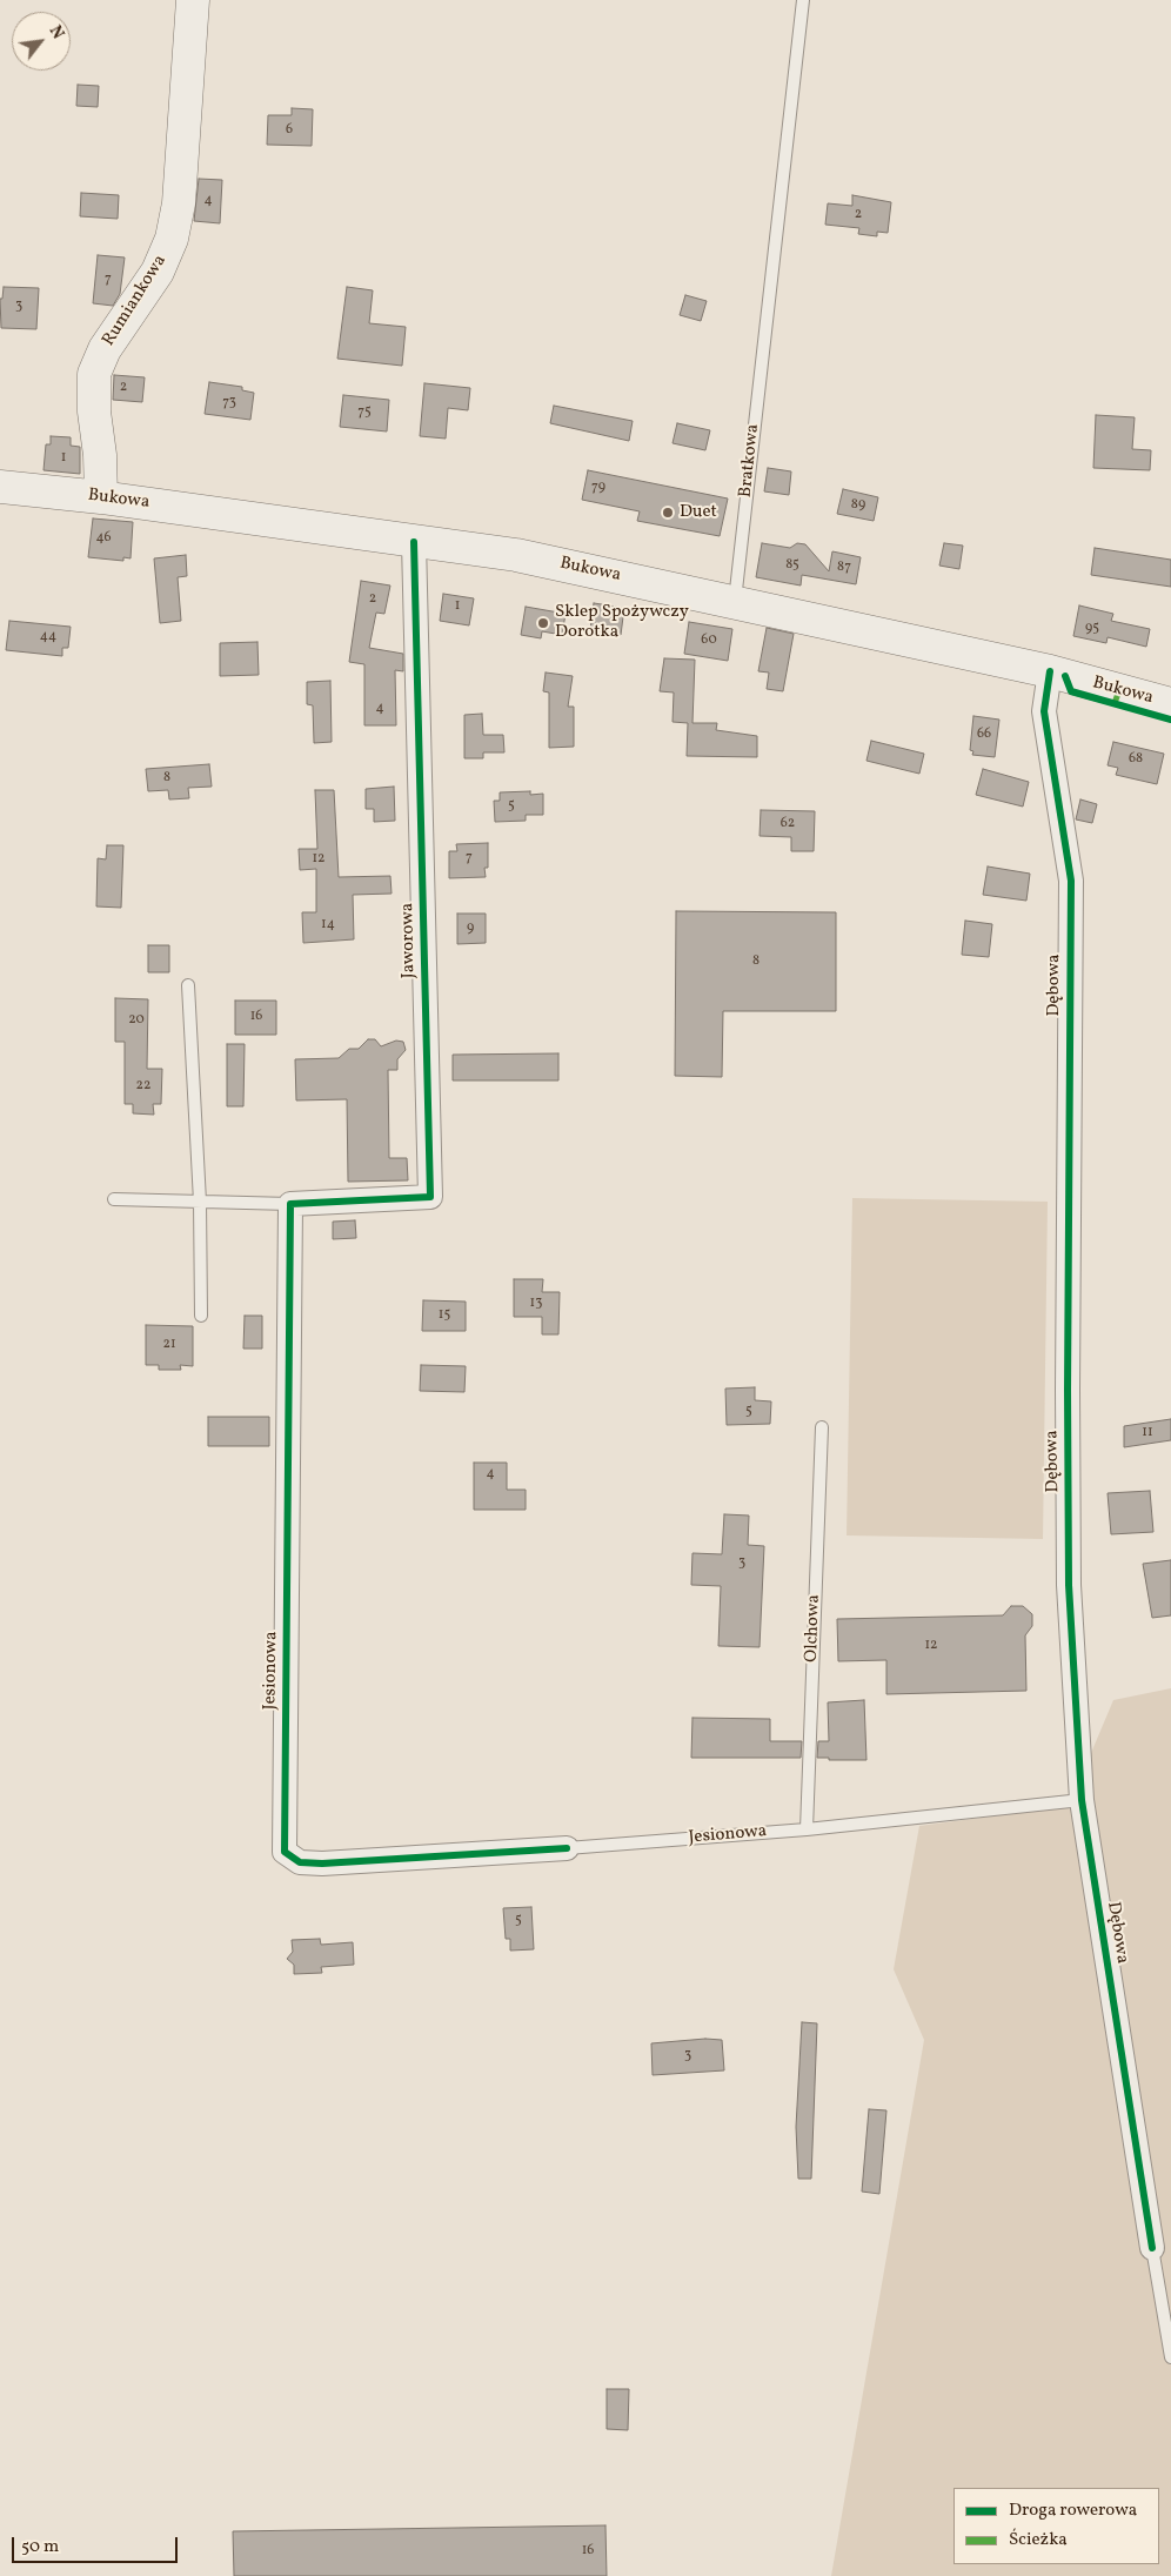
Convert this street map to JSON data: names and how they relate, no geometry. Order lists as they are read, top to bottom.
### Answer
{
  "streets": {
    "street": [
      "Rumiankowa",
      "Bukowa",
      "Jaworowa",
      "Dębowa",
      "Jesionowa"
    ],
    "lane": ["Bratkowa", "Olchowa"]
  },
  "crossings": [
    ["Rumiankowa", "Bukowa"],
    ["Bratkowa", "Bukowa"],
    ["Bukowa", "Jaworowa"],
    ["Bukowa", "Dębowa"],
    ["Jaworowa", "Jesionowa"],
    ["Dębowa", "Jesionowa"],
    ["Olchowa", "Jesionowa"]
  ],
  "places": ["Duet", "Sklep Spożywczy Dorotka"],
  "house_numbers": [
    "6",
    "4",
    "2",
    "7",
    "3",
    "2",
    "73",
    "75",
    "1",
    "79",
    "89",
    "46",
    "85",
    "87",
    "2",
    "1",
    "95",
    "44",
    "60",
    "4",
    "66",
    "68",
    "8",
    "5",
    "62",
    "7",
    "12",
    "14",
    "9",
    "8",
    "16",
    "20",
    "22",
    "13",
    "15",
    "21",
    "5",
    "11",
    "4",
    "3",
    "12",
    "5",
    "3",
    "16"
  ],
  "legend": ["Droga rowerowa", "Ścieżka"],
  "scale_bar": "50 m",
  "north": "top right"
}
